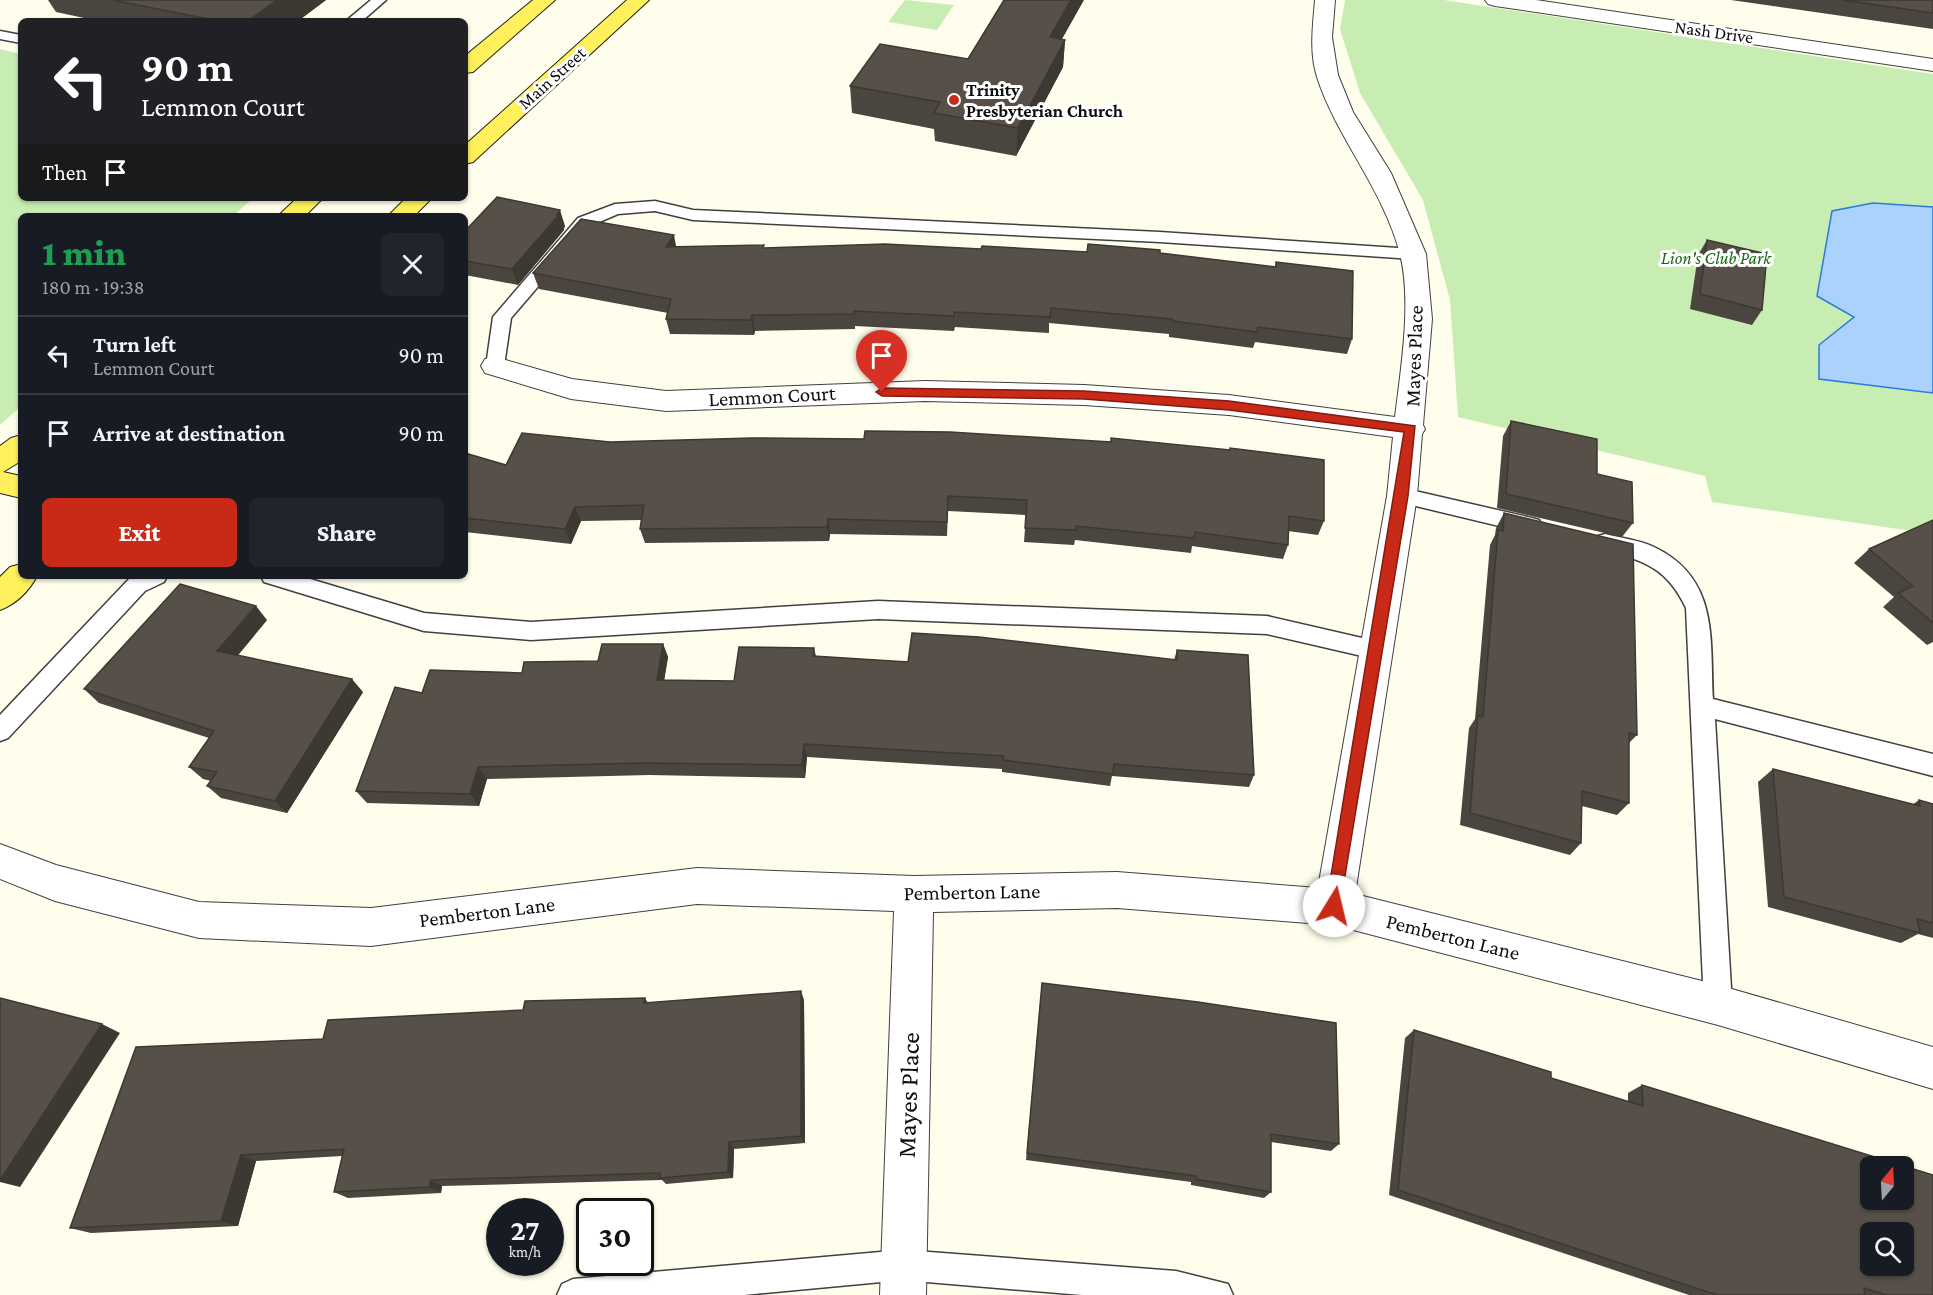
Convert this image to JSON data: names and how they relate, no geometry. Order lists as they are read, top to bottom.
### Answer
{
  "streets": {
    "main road": ["Main Street"],
    "street": [
      "Nash Drive",
      "Mayes Place",
      "Lemmon Court",
      "Pemberton Lane"
    ]
  },
  "crossings": [
    ["Mayes Place", "Lemmon Court"],
    ["Mayes Place", "Pemberton Lane"]
  ],
  "parks": ["Lion's Club Park"],
  "places": ["Trinity Presbyterian Church"],
  "north": "top",
  "page": {
    "turn": ["90 m", "Lemmon Court"],
    "then": "Then",
    "heading": ["1 min", "180 m · 19:38"],
    "list": [
      {
        "name": "Turn left",
        "note": "Lemmon Court",
        "value": "90 m"
      },
      {
        "name": "Arrive at destination",
        "value": "90 m"
      }
    ],
    "buttons": ["Exit", "Share"],
    "speed": "27 km/h",
    "limit": "30"
  }
}
